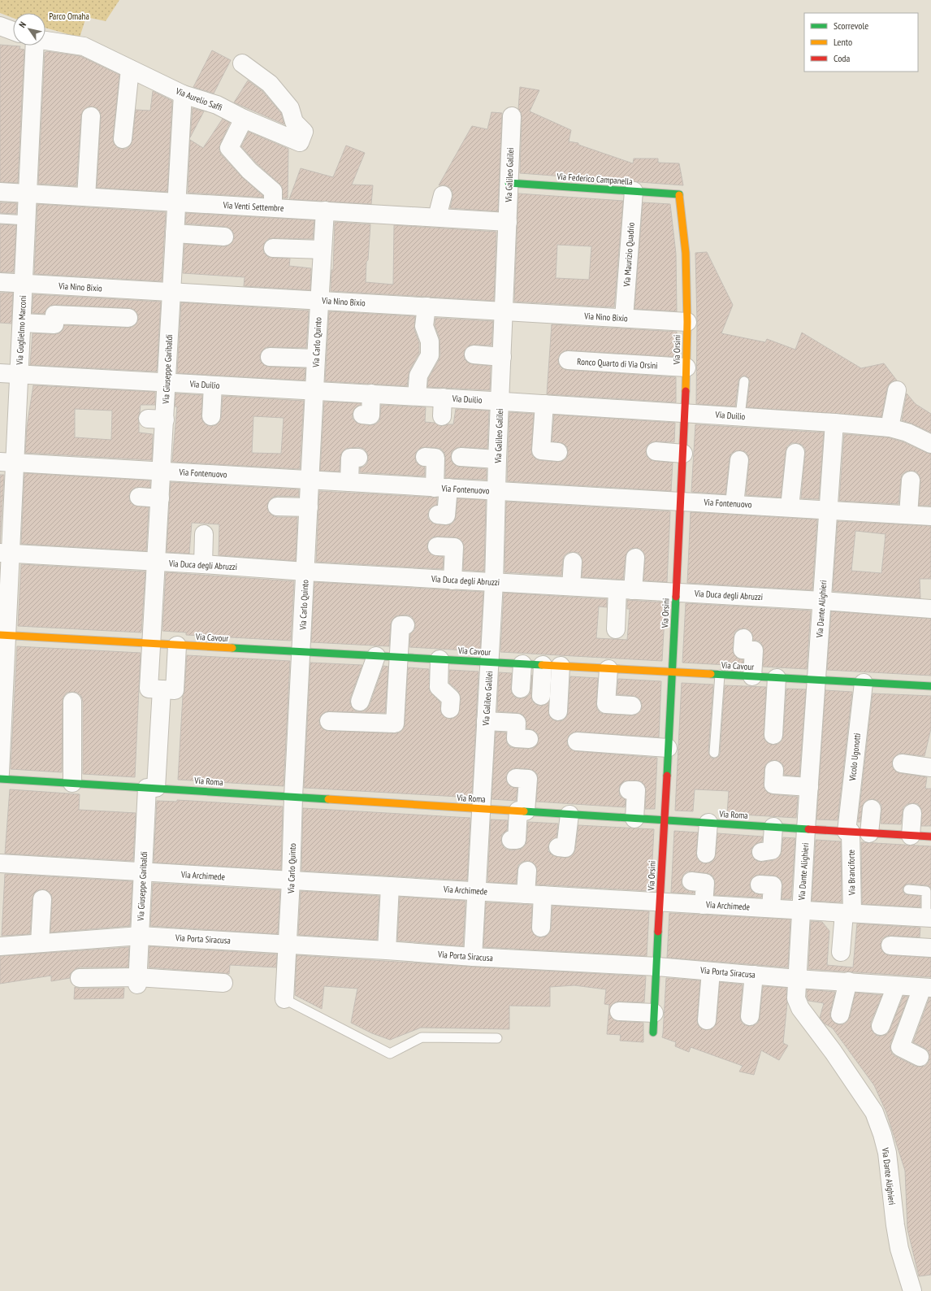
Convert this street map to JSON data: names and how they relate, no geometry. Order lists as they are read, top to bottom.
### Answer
{
  "streets": {
    "main road": [
      "Via Federico Campanella",
      "Via Orsini",
      "Via Cavour",
      "Via Roma"
    ],
    "street": [
      "Via Aurelio Saffi",
      "Via Galileo Galilei",
      "Via Venti Settembre",
      "Via Maurizio Quadrio",
      "Via Nino Bixio",
      "Via Guglielmo Marconi",
      "Via Carlo Quinto",
      "Ronco Quarto di Via Orsini",
      "Via Giuseppe Garibaldi",
      "Via Duilio",
      "Via Fontenuovo",
      "Via Duca degli Abruzzi",
      "Via Dante Alighieri",
      "Vicolo Ugonotti",
      "Via Branciforte",
      "Via Archimede",
      "Via Porta Siracusa"
    ]
  },
  "crossings": [
    ["Via Aurelio Saffi", "Via Giuseppe Garibaldi"],
    ["Via Galileo Galilei", "Via Federico Campanella"],
    ["Via Galileo Galilei", "Via Venti Settembre"],
    ["Via Galileo Galilei", "Via Nino Bixio"],
    ["Via Galileo Galilei", "Via Duilio"],
    ["Via Galileo Galilei", "Via Fontenuovo"],
    ["Via Galileo Galilei", "Via Duca degli Abruzzi"],
    ["Via Galileo Galilei", "Via Cavour"],
    ["Via Galileo Galilei", "Via Roma"],
    ["Via Galileo Galilei", "Via Archimede"],
    ["Via Galileo Galilei", "Via Porta Siracusa"],
    ["Via Federico Campanella", "Via Maurizio Quadrio"],
    ["Via Federico Campanella", "Via Orsini"],
    ["Via Venti Settembre", "Via Guglielmo Marconi"],
    ["Via Venti Settembre", "Via Carlo Quinto"],
    ["Via Venti Settembre", "Via Giuseppe Garibaldi"],
    ["Via Maurizio Quadrio", "Via Nino Bixio"],
    ["Via Nino Bixio", "Via Guglielmo Marconi"],
    ["Via Nino Bixio", "Via Carlo Quinto"],
    ["Via Nino Bixio", "Via Orsini"],
    ["Via Nino Bixio", "Via Giuseppe Garibaldi"],
    ["Via Guglielmo Marconi", "Via Duilio"],
    ["Via Guglielmo Marconi", "Via Fontenuovo"],
    ["Via Guglielmo Marconi", "Via Duca degli Abruzzi"],
    ["Via Guglielmo Marconi", "Via Cavour"],
    ["Via Guglielmo Marconi", "Via Roma"],
    ["Via Carlo Quinto", "Via Duilio"],
    ["Via Carlo Quinto", "Via Fontenuovo"],
    ["Via Carlo Quinto", "Via Duca degli Abruzzi"],
    ["Via Carlo Quinto", "Via Cavour"],
    ["Via Carlo Quinto", "Via Roma"],
    ["Via Carlo Quinto", "Via Archimede"],
    ["Via Carlo Quinto", "Via Porta Siracusa"],
    ["Via Orsini", "Ronco Quarto di Via Orsini"],
    ["Via Orsini", "Via Duilio"],
    ["Via Orsini", "Via Fontenuovo"],
    ["Via Orsini", "Via Duca degli Abruzzi"],
    ["Via Orsini", "Via Cavour"],
    ["Via Orsini", "Via Roma"],
    ["Via Orsini", "Via Archimede"],
    ["Via Orsini", "Via Porta Siracusa"],
    ["Via Giuseppe Garibaldi", "Via Duilio"],
    ["Via Giuseppe Garibaldi", "Via Fontenuovo"],
    ["Via Giuseppe Garibaldi", "Via Duca degli Abruzzi"],
    ["Via Giuseppe Garibaldi", "Via Cavour"],
    ["Via Giuseppe Garibaldi", "Via Roma"],
    ["Via Giuseppe Garibaldi", "Via Archimede"],
    ["Via Giuseppe Garibaldi", "Via Porta Siracusa"],
    ["Via Duilio", "Via Dante Alighieri"],
    ["Via Fontenuovo", "Via Dante Alighieri"],
    ["Via Duca degli Abruzzi", "Via Dante Alighieri"],
    ["Via Dante Alighieri", "Via Cavour"],
    ["Via Dante Alighieri", "Via Roma"],
    ["Via Dante Alighieri", "Via Archimede"],
    ["Via Dante Alighieri", "Via Porta Siracusa"],
    ["Via Cavour", "Vicolo Ugonotti"],
    ["Vicolo Ugonotti", "Via Roma"],
    ["Vicolo Ugonotti", "Via Branciforte"],
    ["Via Roma", "Via Branciforte"],
    ["Via Branciforte", "Via Archimede"]
  ],
  "parks": ["Parco Omaha"],
  "legend": ["Scorrevole", "Lento", "Coda"],
  "north": "top left"
}
